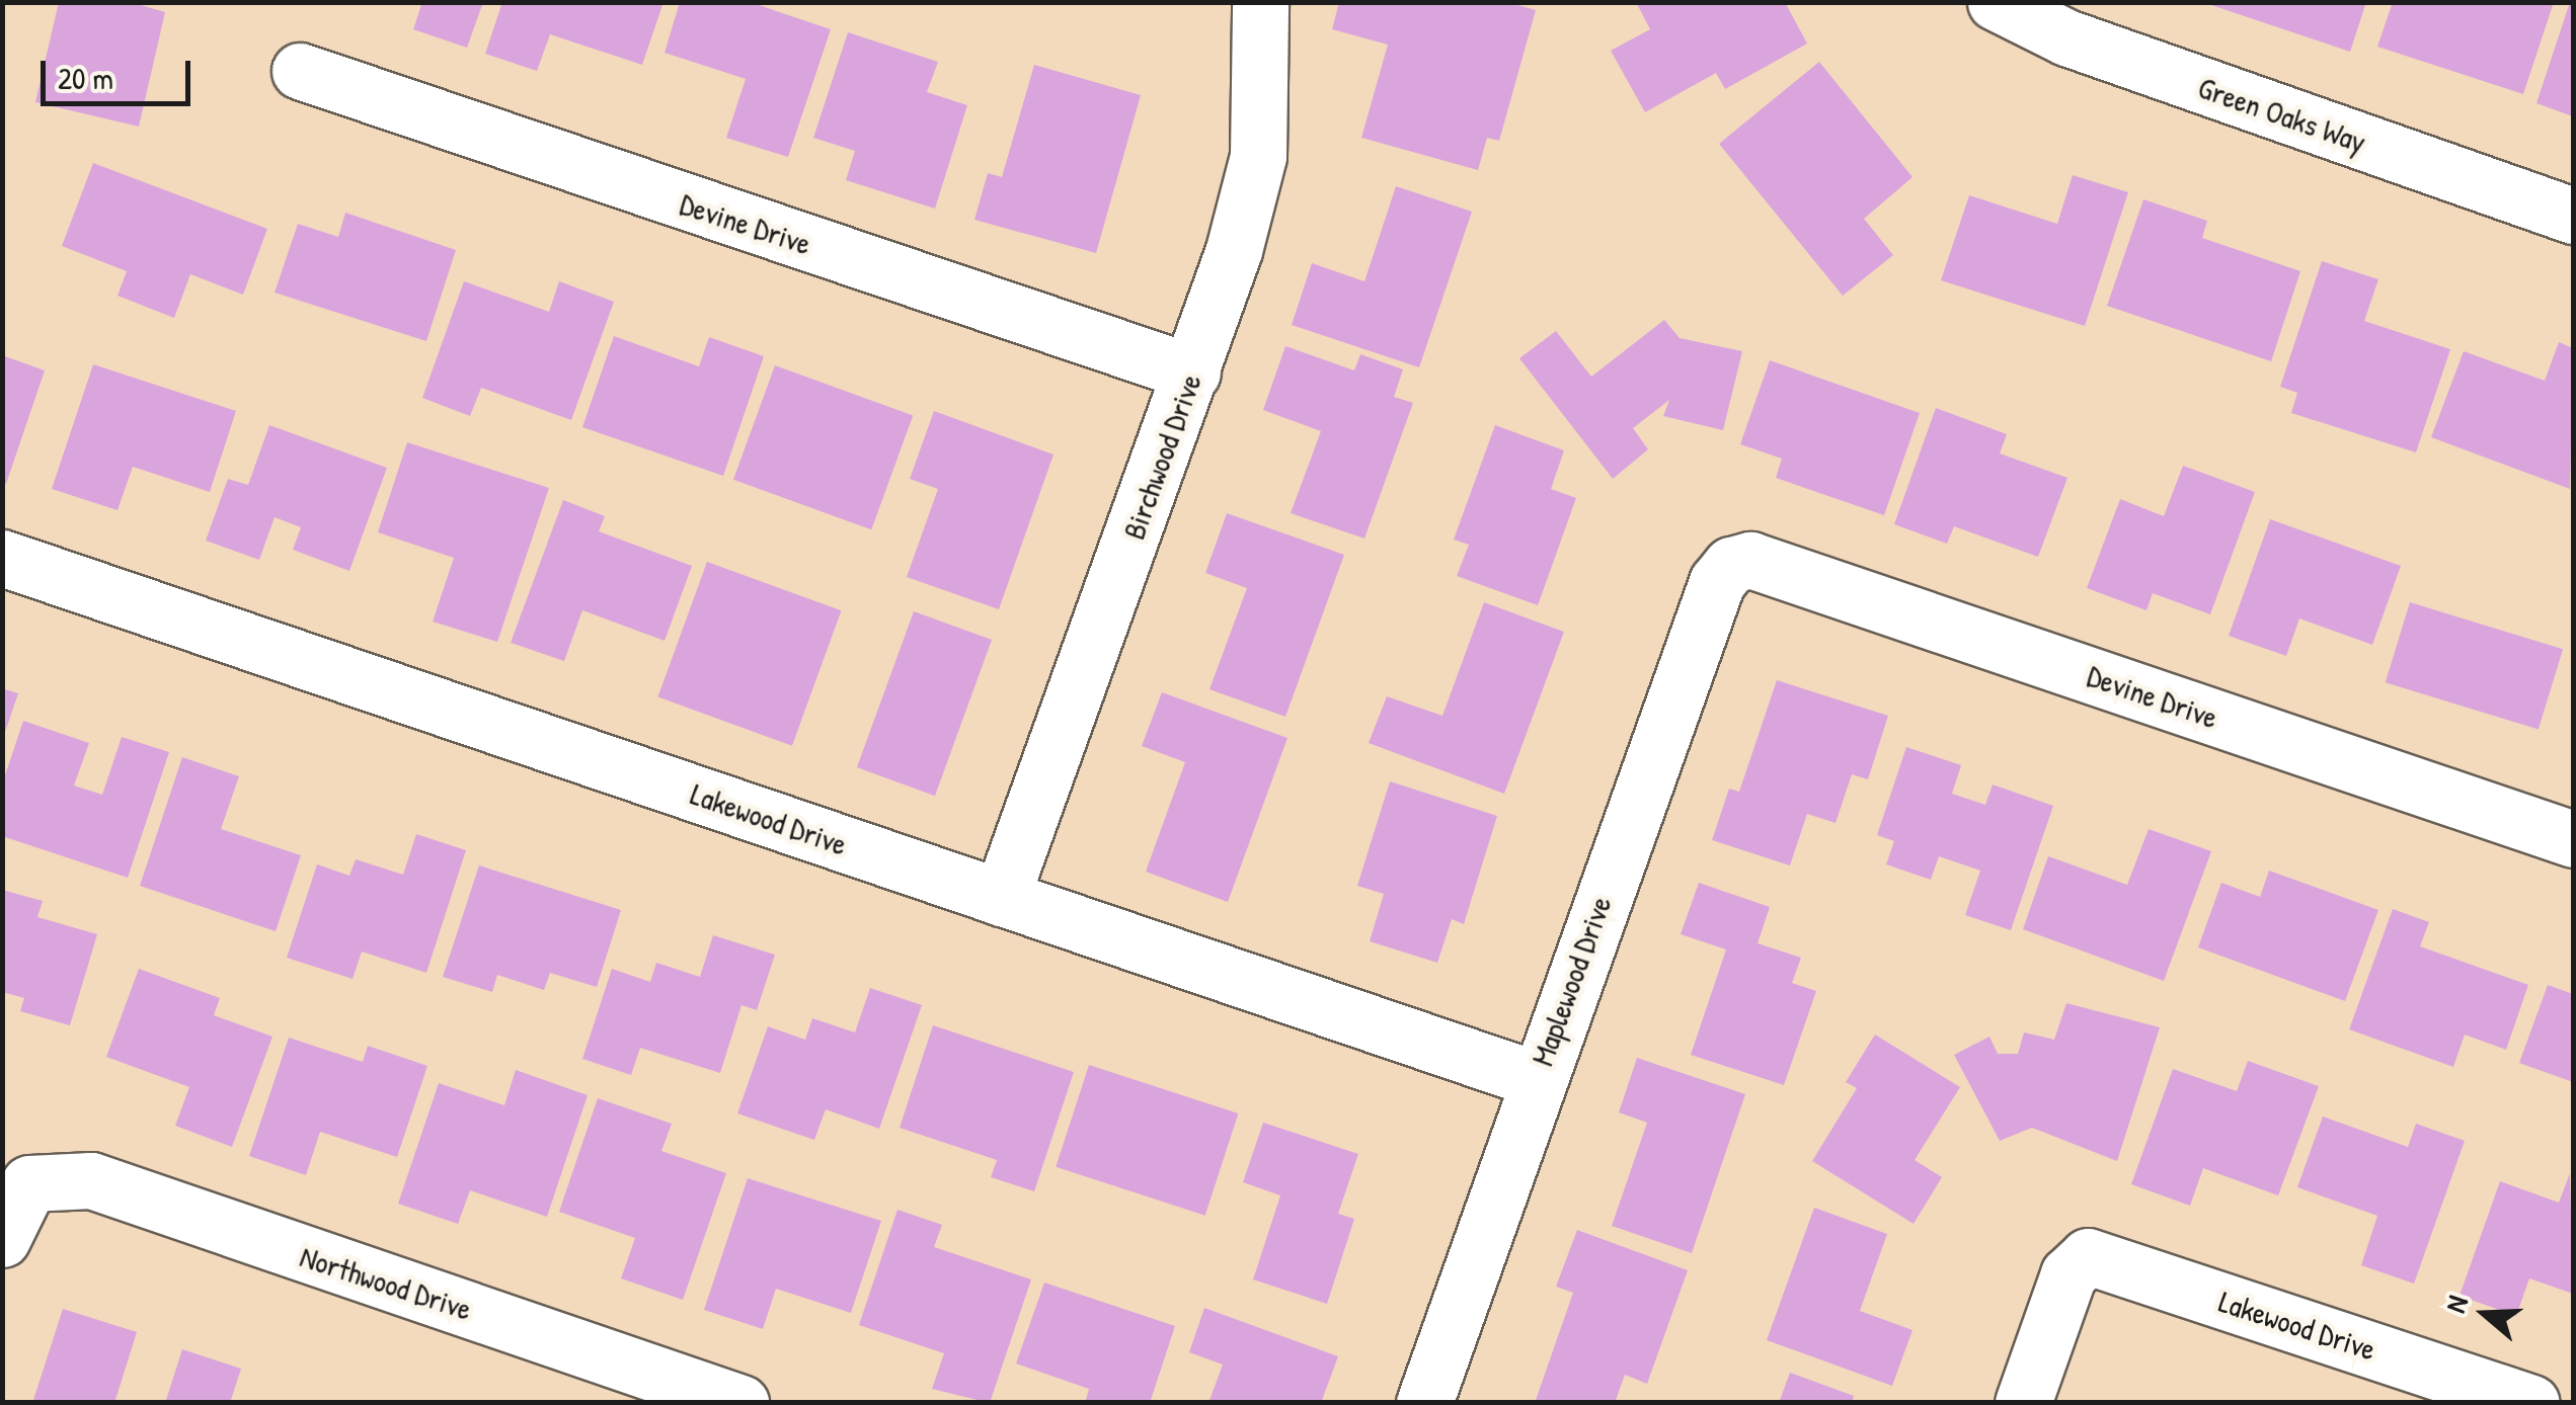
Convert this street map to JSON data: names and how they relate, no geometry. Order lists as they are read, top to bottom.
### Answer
{
  "streets": {
    "street": [
      "Green Oaks Way",
      "Devine Drive",
      "Birchwood Drive",
      "Lakewood Drive",
      "Maplewood Drive",
      "Northwood Drive"
    ]
  },
  "crossings": [
    ["Devine Drive", "Birchwood Drive"],
    ["Devine Drive", "Maplewood Drive"],
    ["Birchwood Drive", "Lakewood Drive"],
    ["Lakewood Drive", "Maplewood Drive"]
  ],
  "scale_bar": "20 m",
  "north": "left"
}
